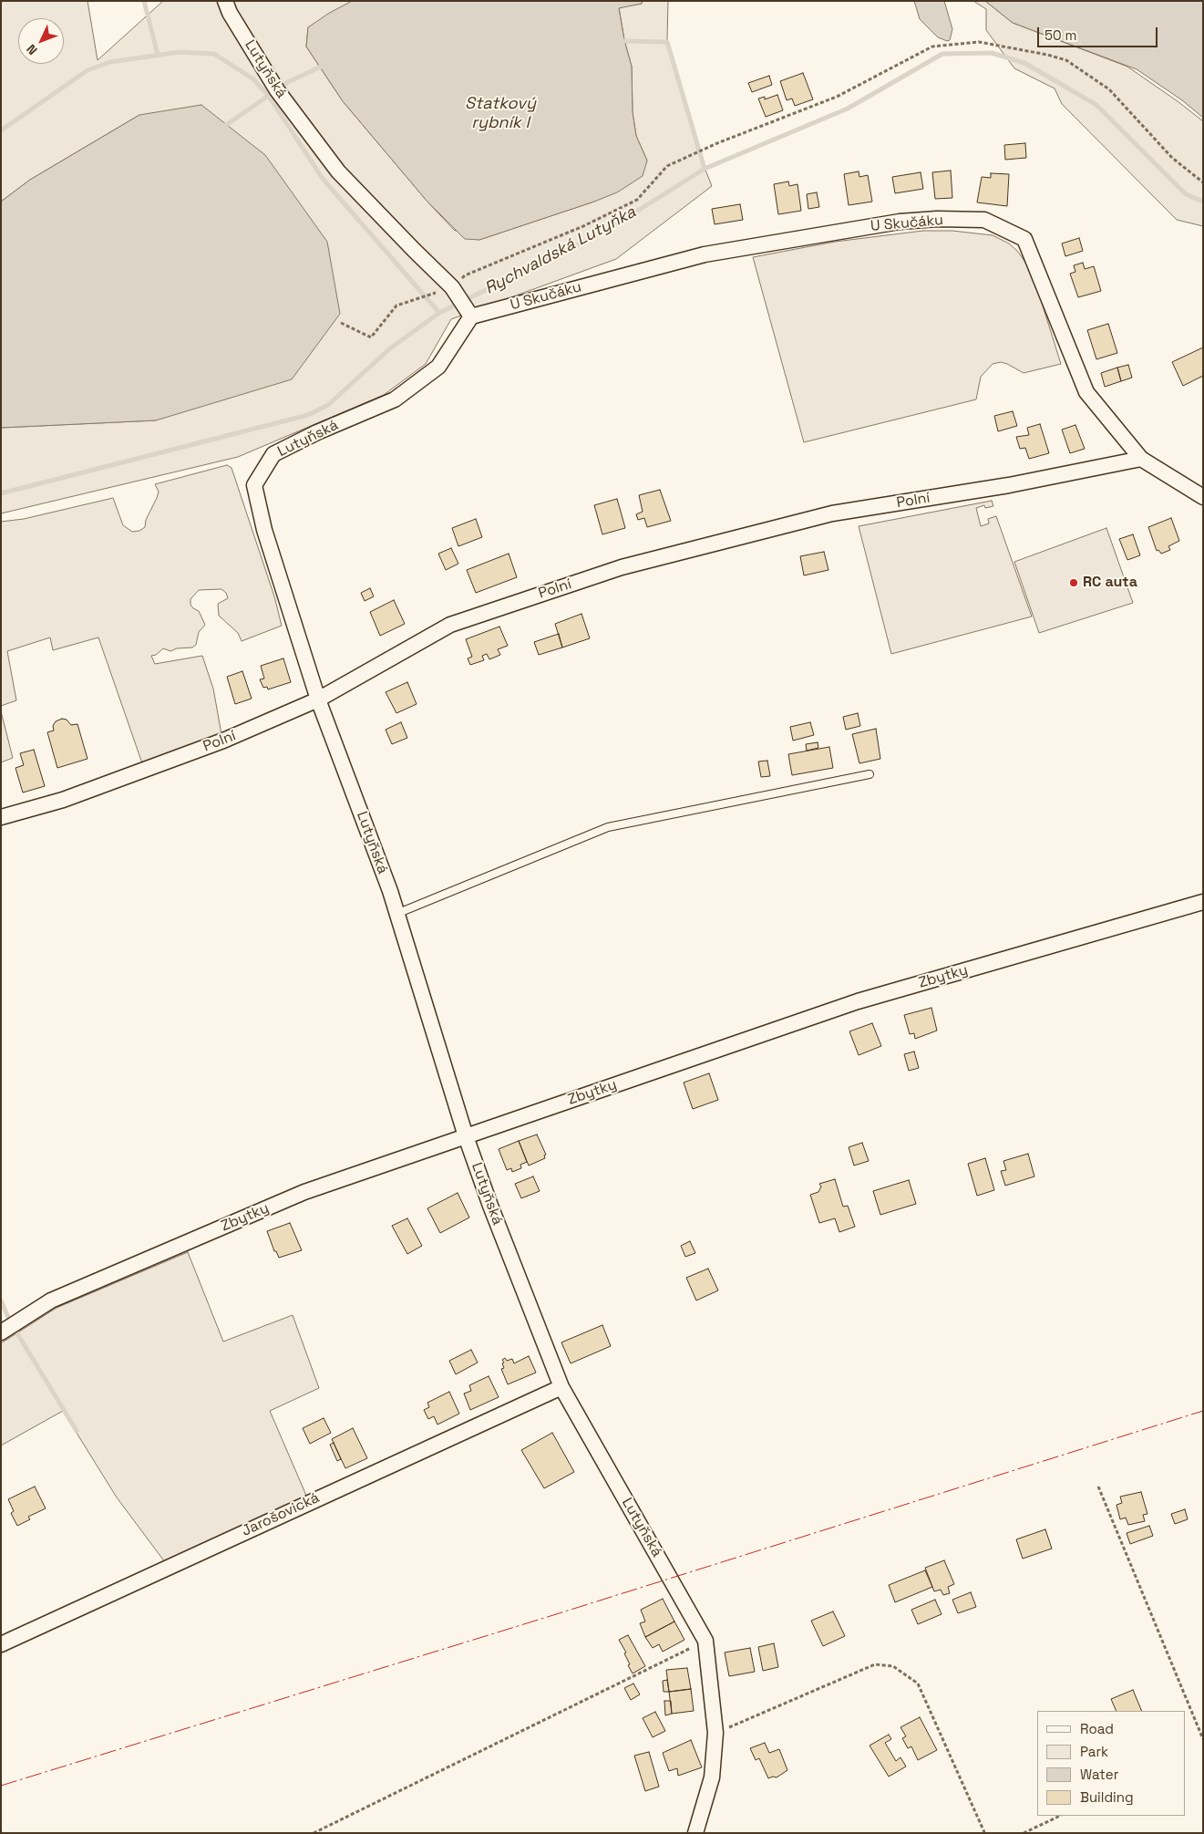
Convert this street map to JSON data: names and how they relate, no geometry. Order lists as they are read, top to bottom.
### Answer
{
  "streets": {
    "street": [
      "Lutyňská",
      "U Skučáku",
      "Polní",
      "Zbytky",
      "Jarošovická"
    ]
  },
  "crossings": [
    ["Lutyňská", "U Skučáku"],
    ["Lutyňská", "Polní"],
    ["Lutyňská", "Zbytky"],
    ["Lutyňská", "Jarošovická"],
    ["U Skučáku", "Polní"]
  ],
  "water": ["Statkový rybník I", "Rychvaldská Lutyňka"],
  "places": ["RC auta"],
  "legend": [
    "Road",
    "Park",
    "Water",
    "Building"
  ],
  "scale_bar": "50 m",
  "north": "bottom left"
}
